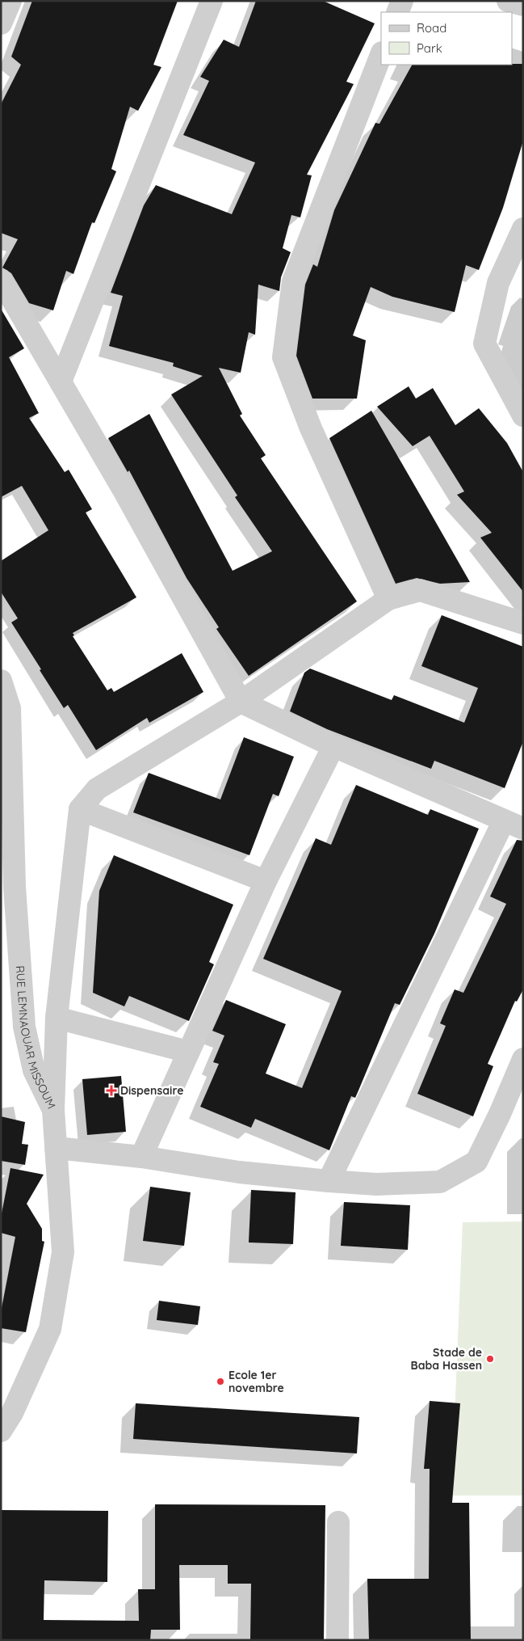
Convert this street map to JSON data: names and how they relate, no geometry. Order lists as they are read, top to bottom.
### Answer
{
  "streets": {
    "street": ["RUE LEMNAOUAR MISSOUM"]
  },
  "places": {
    "health": ["Dispensaire"],
    "other": ["Stade de Baba Hassen", "Ecole 1er novembre"]
  },
  "legend": ["Road", "Park"]
}
